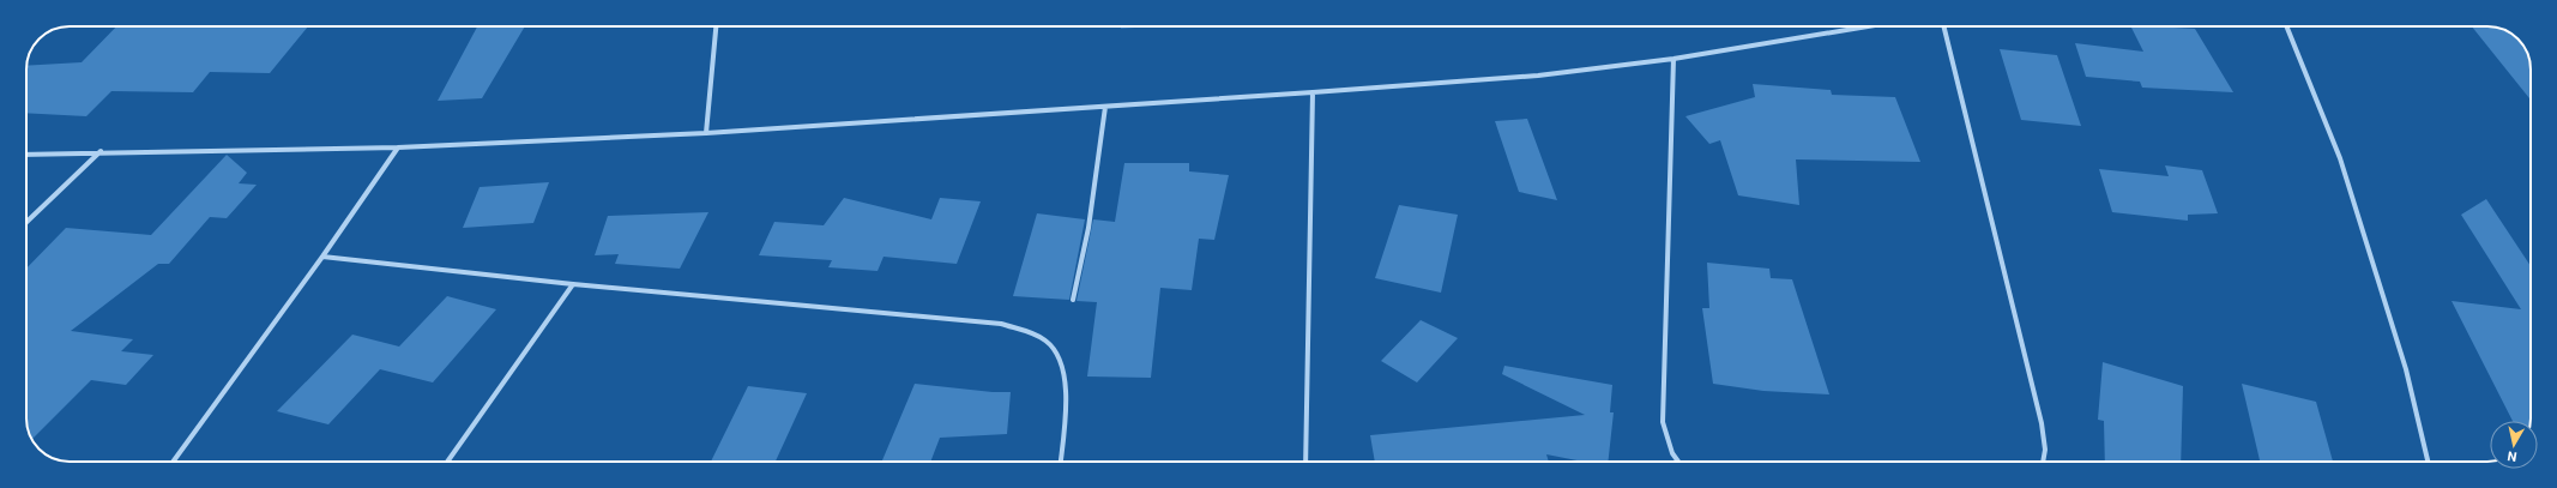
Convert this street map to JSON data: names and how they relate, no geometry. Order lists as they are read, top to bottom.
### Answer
{
  "north": "bottom"
}
